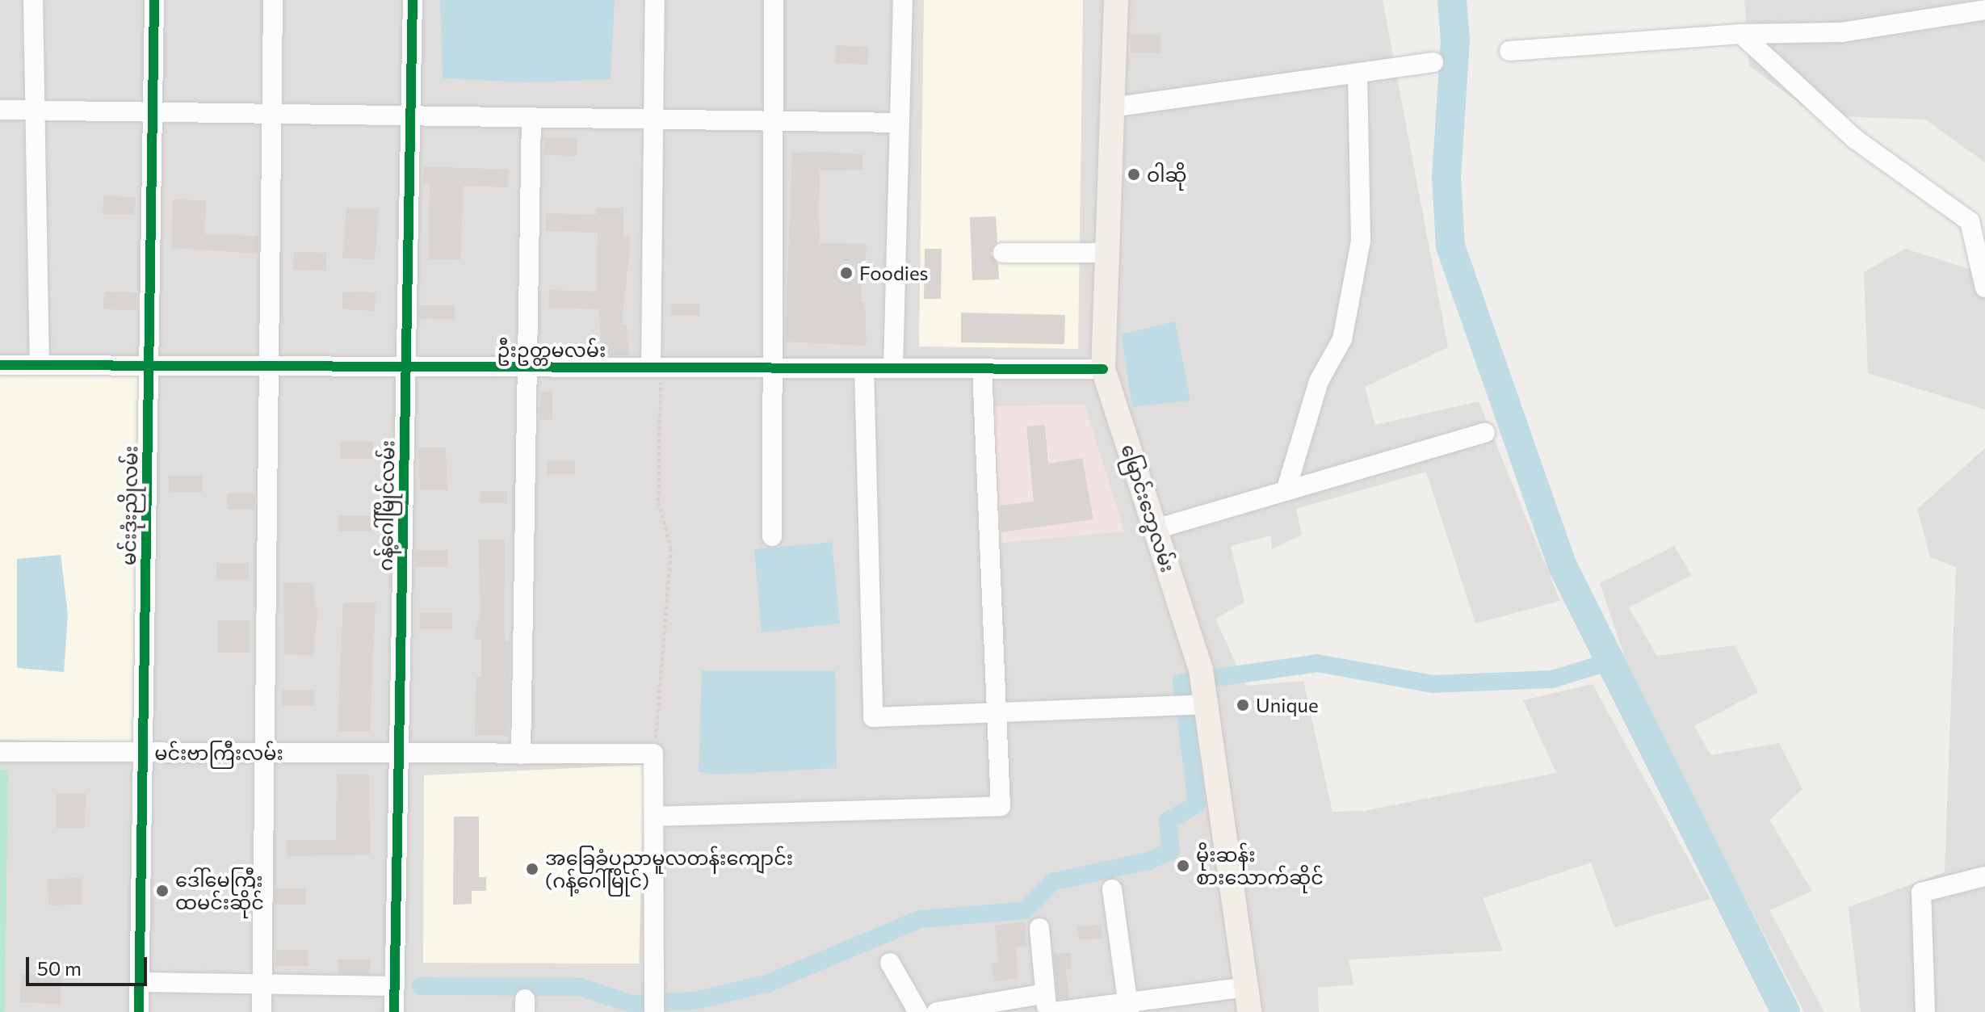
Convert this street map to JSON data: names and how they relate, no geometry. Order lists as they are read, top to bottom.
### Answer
{
  "streets": {
    "main road": ["မြောင်းဘွေလမ်း"],
    "street": [
      "ဦးဥတ္တမလမ်း",
      "မင်းဒုံးညိုလမ်း",
      "ဂန့်ဂေါ်မြိုင်လမ်း",
      "မင်းဗာကြီးလမ်း"
    ]
  },
  "crossings": [
    ["ဦးဥတ္တမလမ်း", "မင်းဒုံးညိုလမ်း"],
    ["ဦးဥတ္တမလမ်း", "ဂန့်ဂေါ်မြိုင်လမ်း"],
    ["ဦးဥတ္တမလမ်း", "မြောင်းဘွေလမ်း"],
    ["မင်းဒုံးညိုလမ်း", "မင်းဗာကြီးလမ်း"],
    ["ဂန့်ဂေါ်မြိုင်လမ်း", "မင်းဗာကြီးလမ်း"]
  ],
  "places": [
    "ဝါဆို",
    "Foodies",
    "Unique",
    "မိုးဆန်း စားသောက်ဆိုင်",
    "အခြေခံပညာမူလတန်းကျောင်း (ဂန့်ဂေါ်မြိုင်)",
    "ဒေါ်မေကြီး ထမင်းဆိုင်"
  ],
  "scale_bar": "50 m"
}
